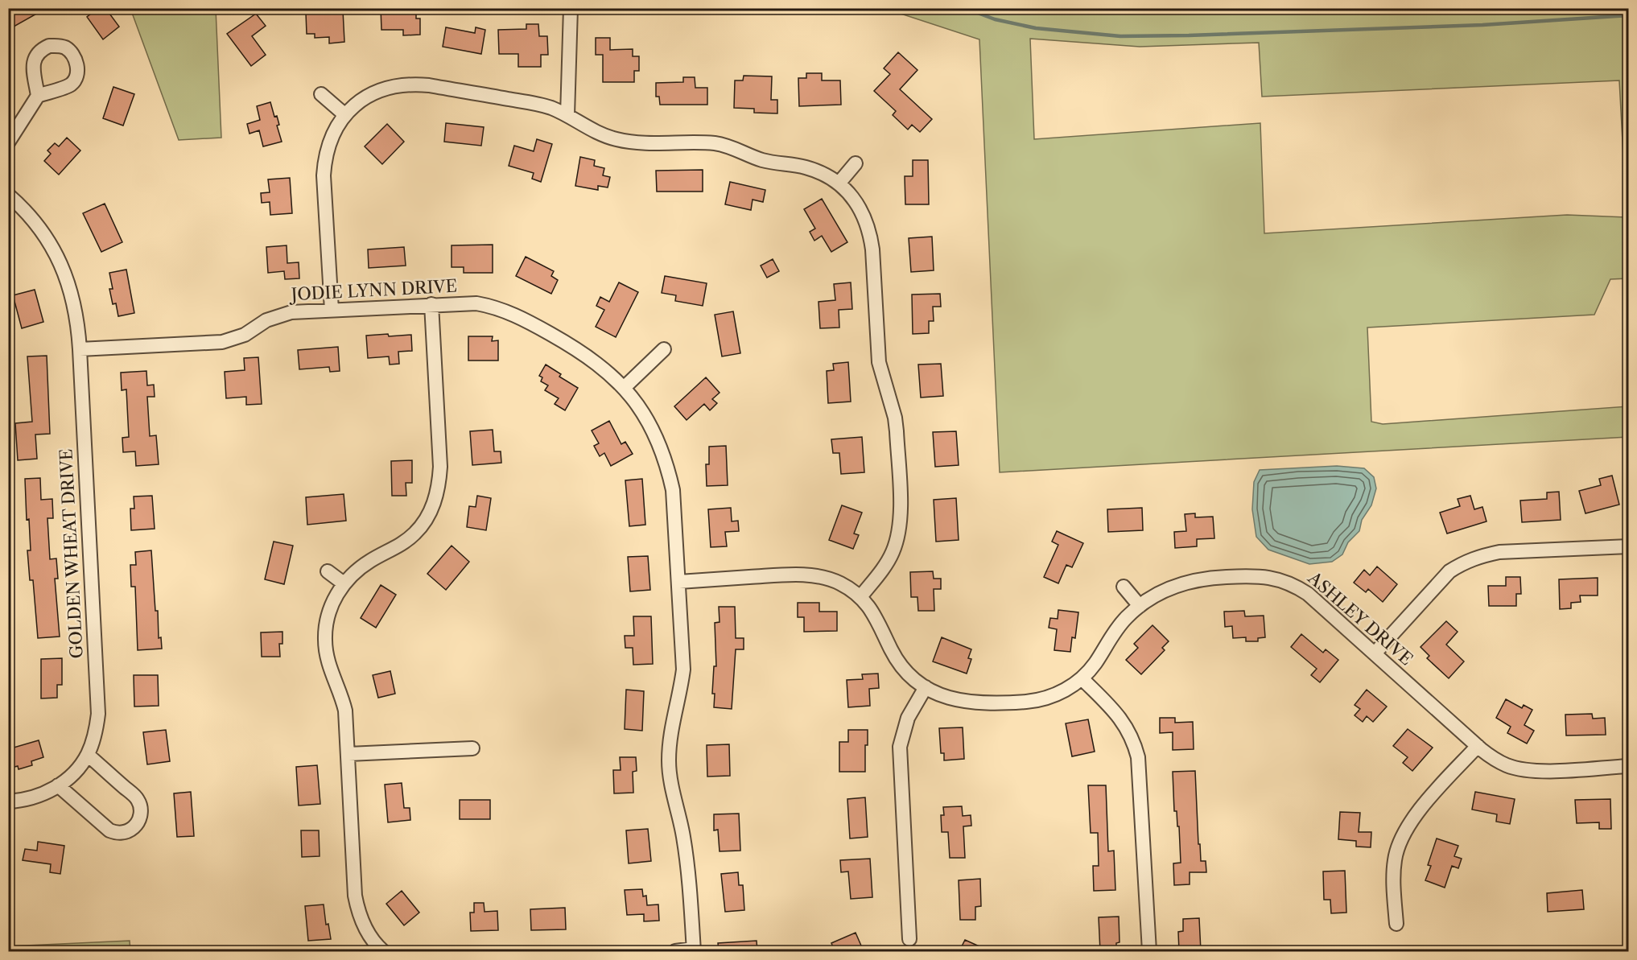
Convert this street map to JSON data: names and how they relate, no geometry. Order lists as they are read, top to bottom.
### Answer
{
  "streets": {
    "street": ["JODIE LYNN DRIVE", "GOLDEN WHEAT DRIVE", "ASHLEY DRIVE"]
  },
  "crossings": [
    ["JODIE LYNN DRIVE", "GOLDEN WHEAT DRIVE"],
    ["JODIE LYNN DRIVE", "ASHLEY DRIVE"]
  ]
}
